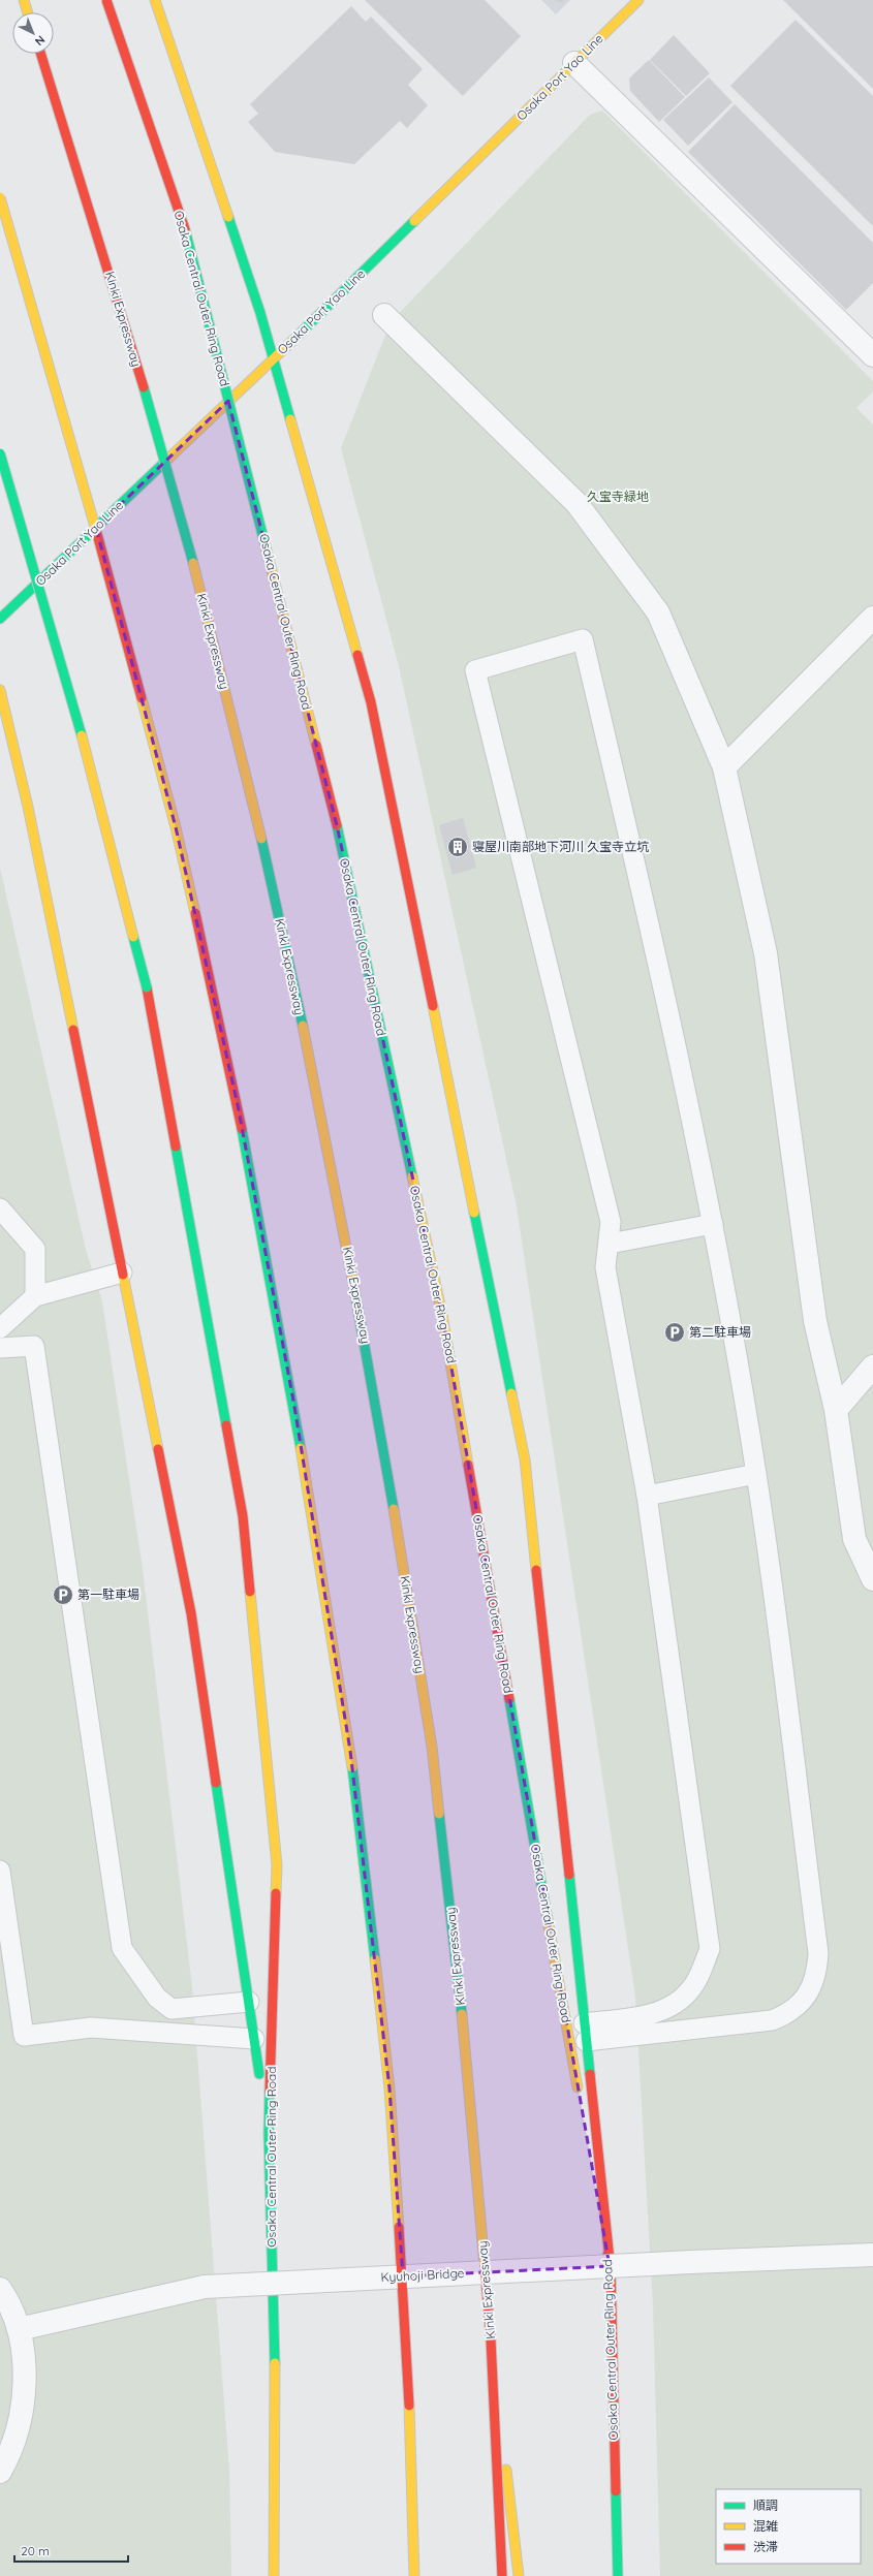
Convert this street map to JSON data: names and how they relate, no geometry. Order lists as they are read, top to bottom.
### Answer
{
  "streets": {
    "main road": ["Osaka Port Yao Line", "Osaka Central Outer Ring Road", "Kinki Expressway"],
    "street": ["Kyuhoji Bridge"]
  },
  "parks": ["久宝寺緑地"],
  "places": {
    "building": ["寝屋川南部地下河川 久宝寺立坑"],
    "parking": ["第二駐車場", "第一駐車場"]
  },
  "legend": ["順調", "混雑", "渋滞"],
  "scale_bar": "20 m",
  "north": "bottom right"
}
